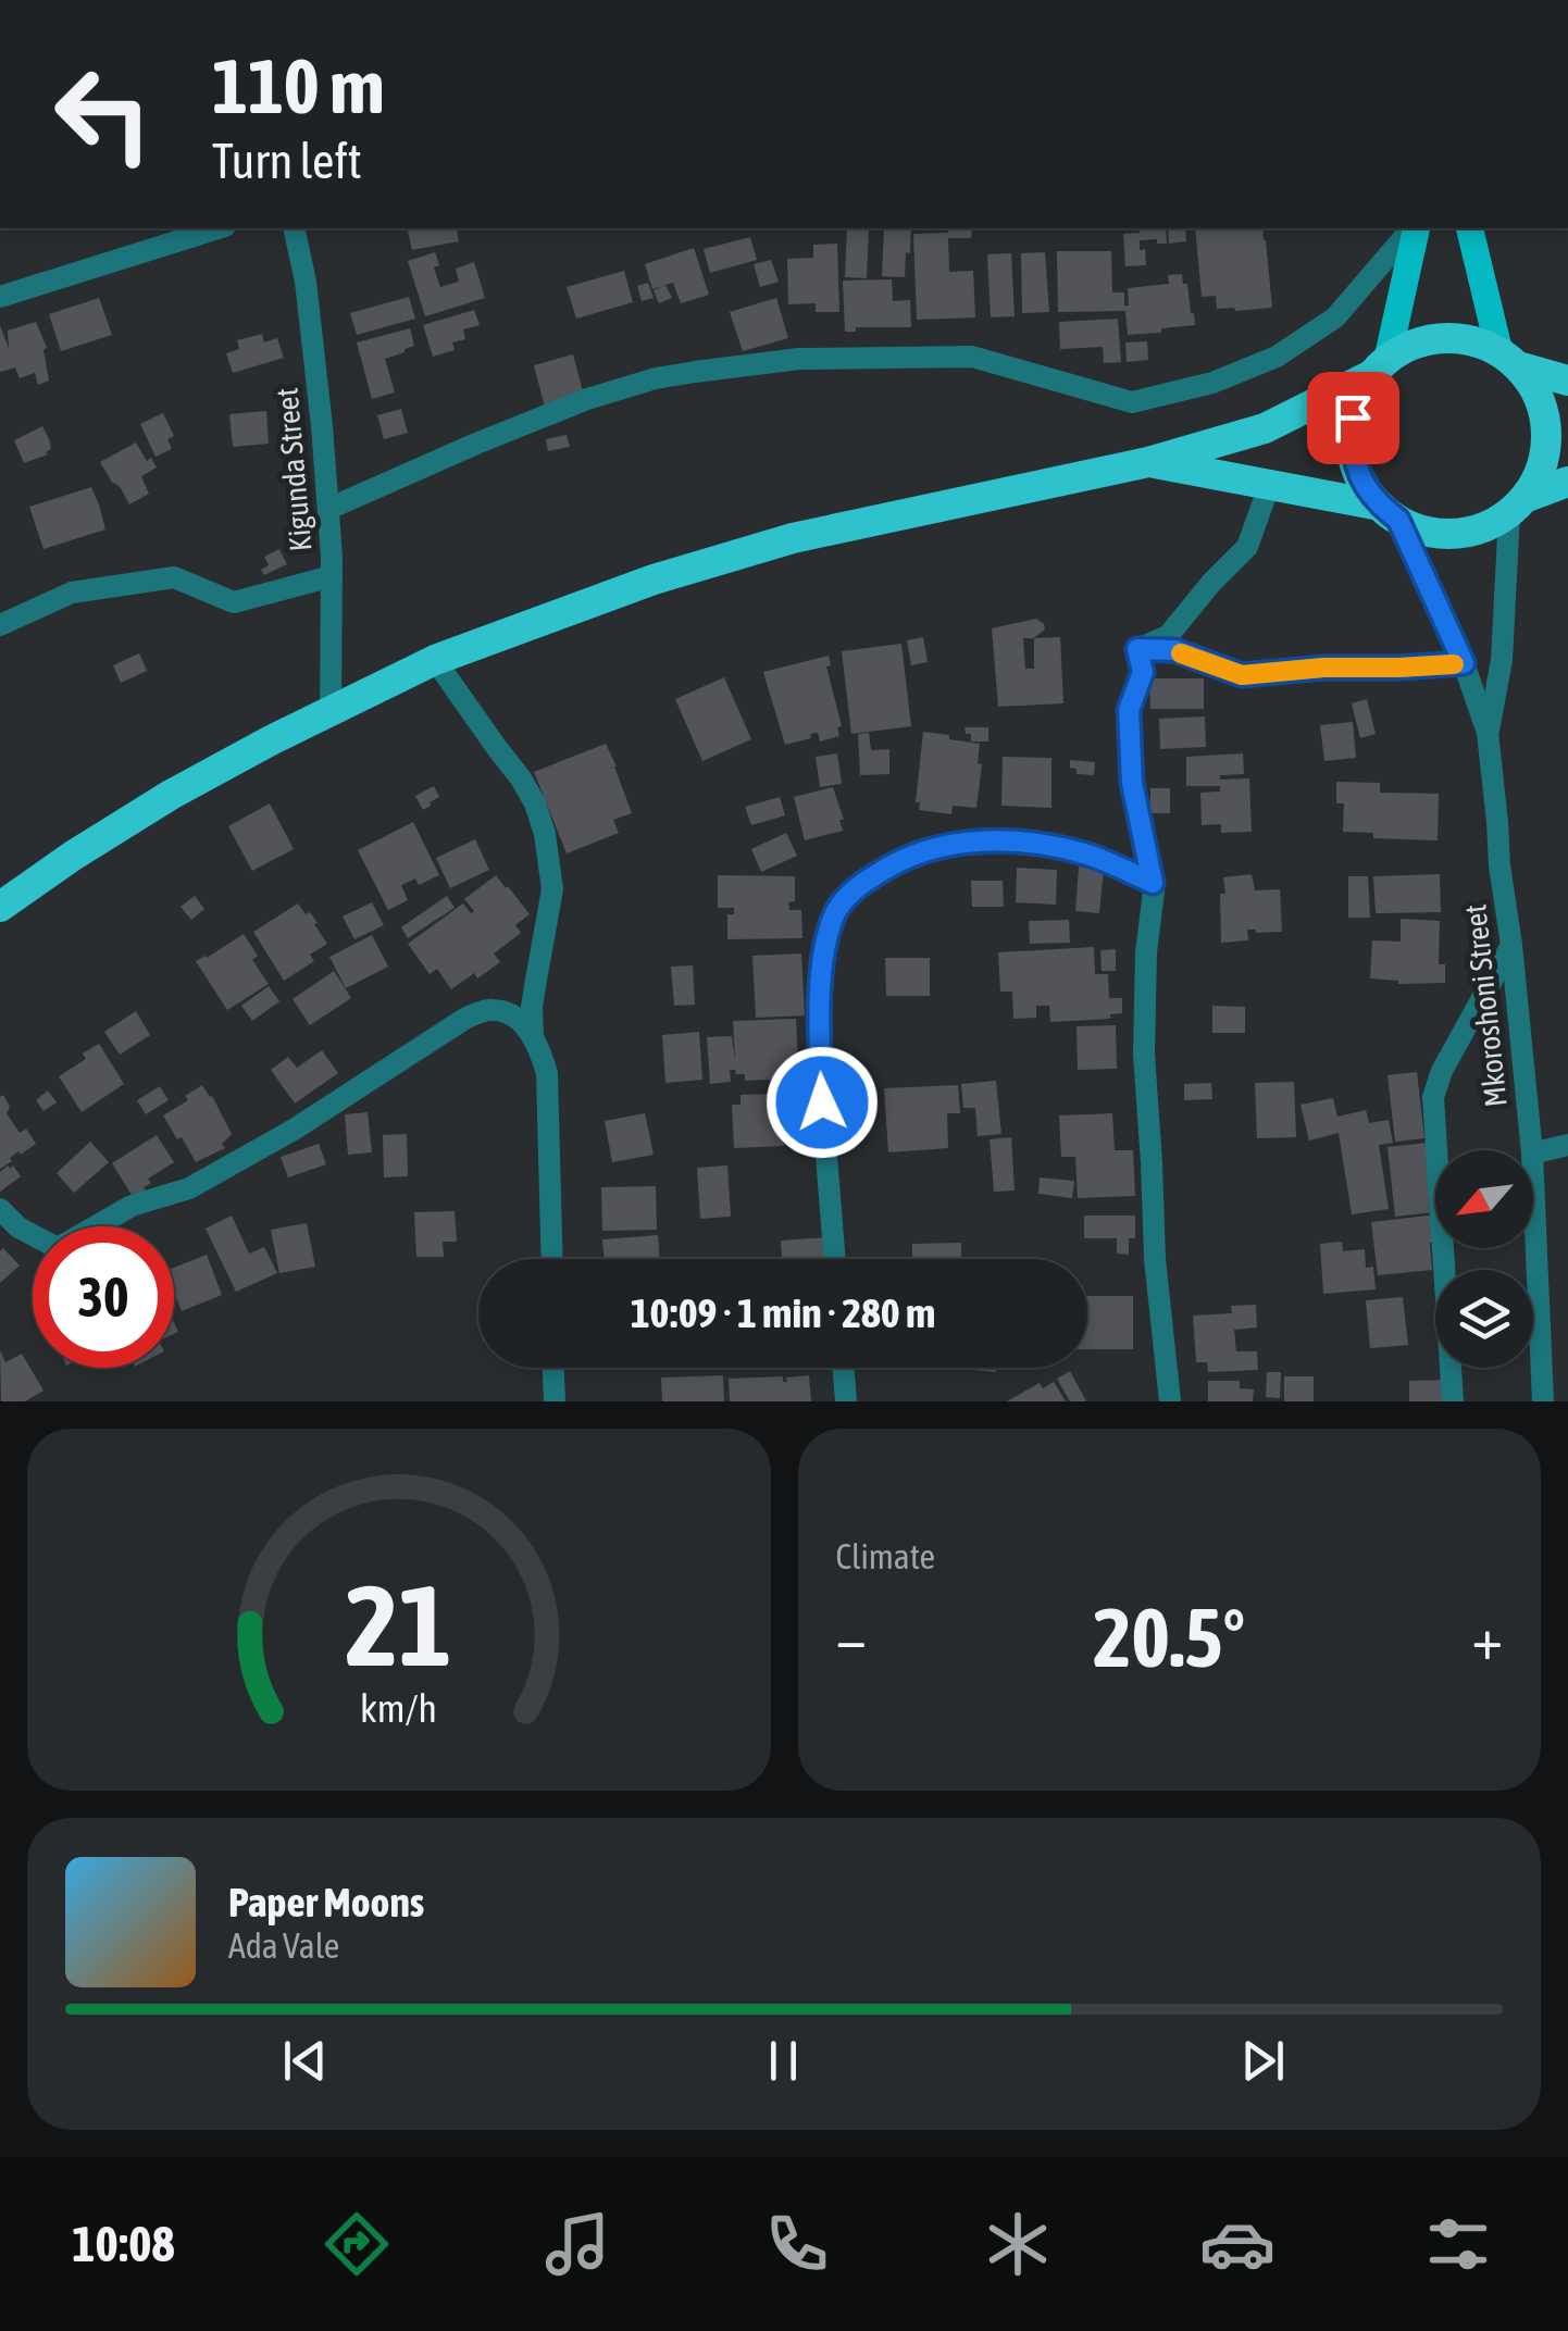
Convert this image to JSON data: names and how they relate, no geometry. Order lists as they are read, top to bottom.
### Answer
{
  "streets": {
    "street": ["Kigunda Street", "Mkoroshoni Street"]
  },
  "north": "bottom left",
  "page": {
    "turn": ["110 m", "Turn left"],
    "limit": "30",
    "trip": "10:09 · 1 min · 280 m",
    "tile": "Climate",
    "heat": ["−", "20.5°", "+"],
    "song": ["Paper Moons", "Ada Vale"],
    "tabs": "10:08",
    "gauge": ["21", "km/h"]
  }
}
